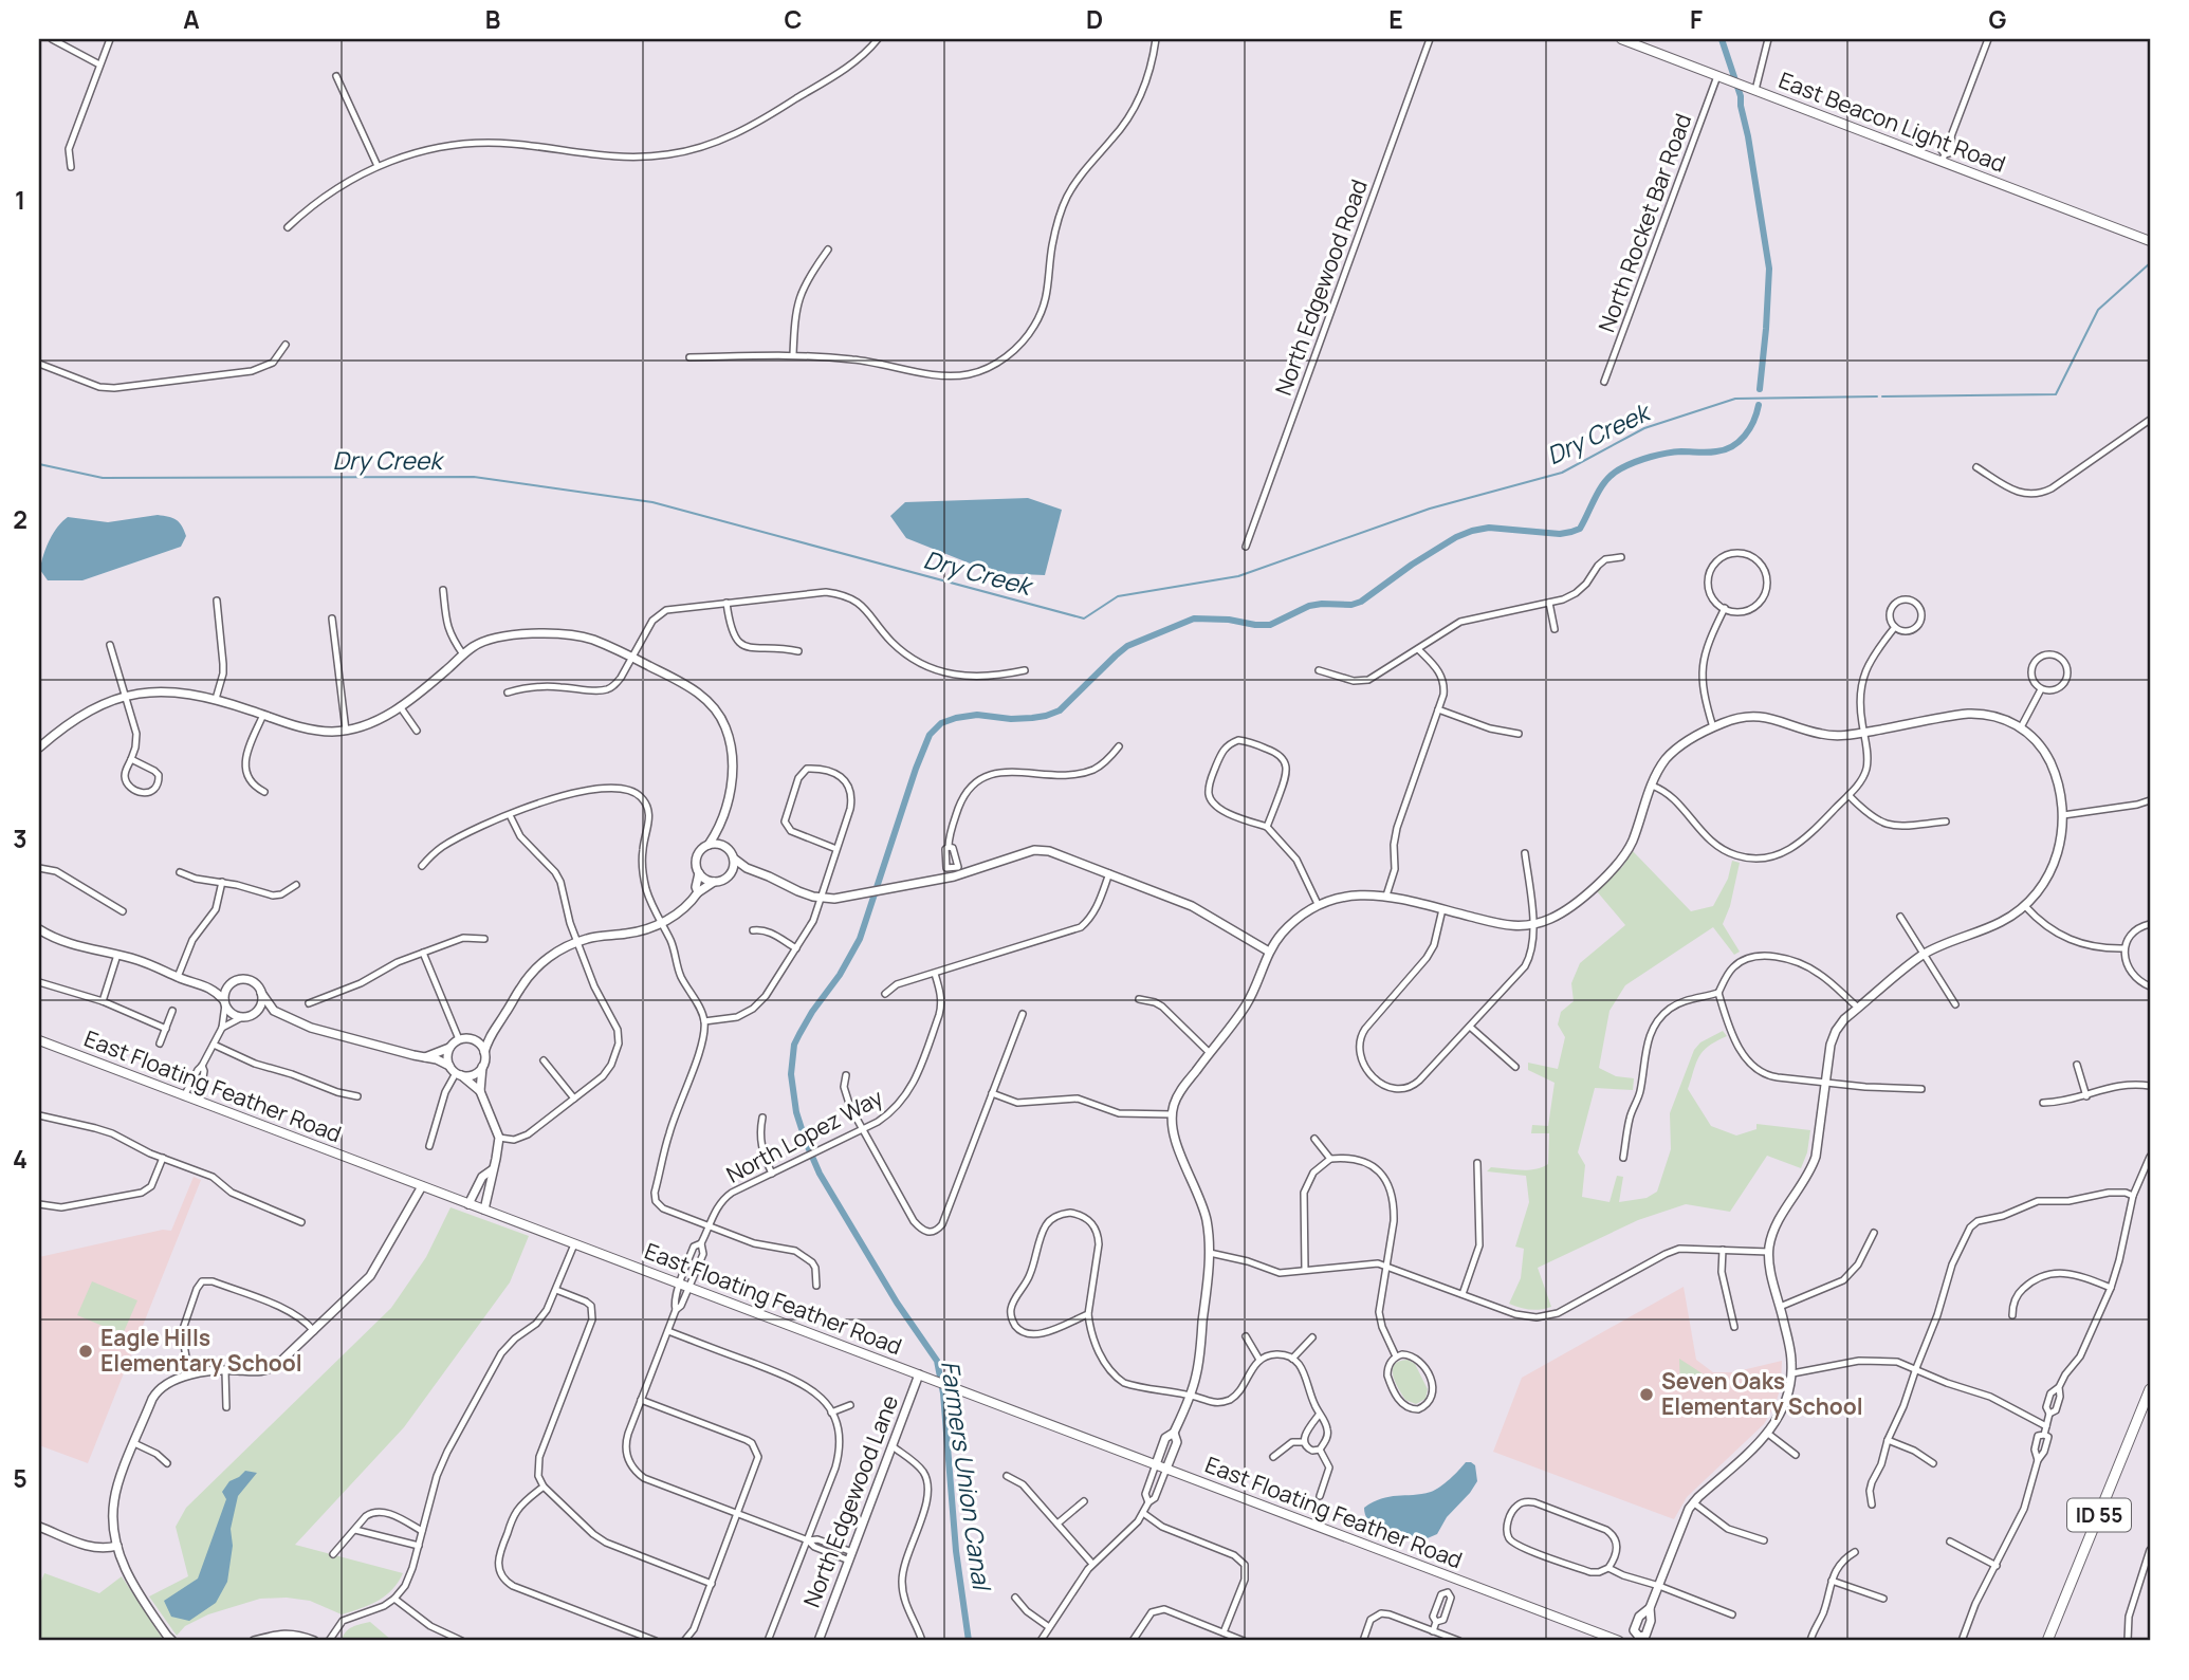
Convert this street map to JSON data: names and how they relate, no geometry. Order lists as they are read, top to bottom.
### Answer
{
  "streets": {
    "highway": ["ID 55"],
    "main road": ["East Beacon Light Road", "East Floating Feather Road"],
    "street": [
      "North Rocket Bar Road",
      "North Edgewood Road",
      "North Lopez Way",
      "North Edgewood Lane"
    ]
  },
  "crossings": [
    ["East Beacon Light Road", "North Rocket Bar Road"],
    ["East Floating Feather Road", "North Lopez Way"],
    ["East Floating Feather Road", "North Edgewood Lane"]
  ],
  "water": ["Dry Creek", "Farmers Union Canal"],
  "places": ["Eagle Hills Elementary School", "Seven Oaks Elementary School"],
  "grid": {
    "columns": [
      "A",
      "B",
      "C",
      "D",
      "E",
      "F",
      "G"
    ],
    "rows": [
      "1",
      "2",
      "3",
      "4",
      "5"
    ]
  }
}
